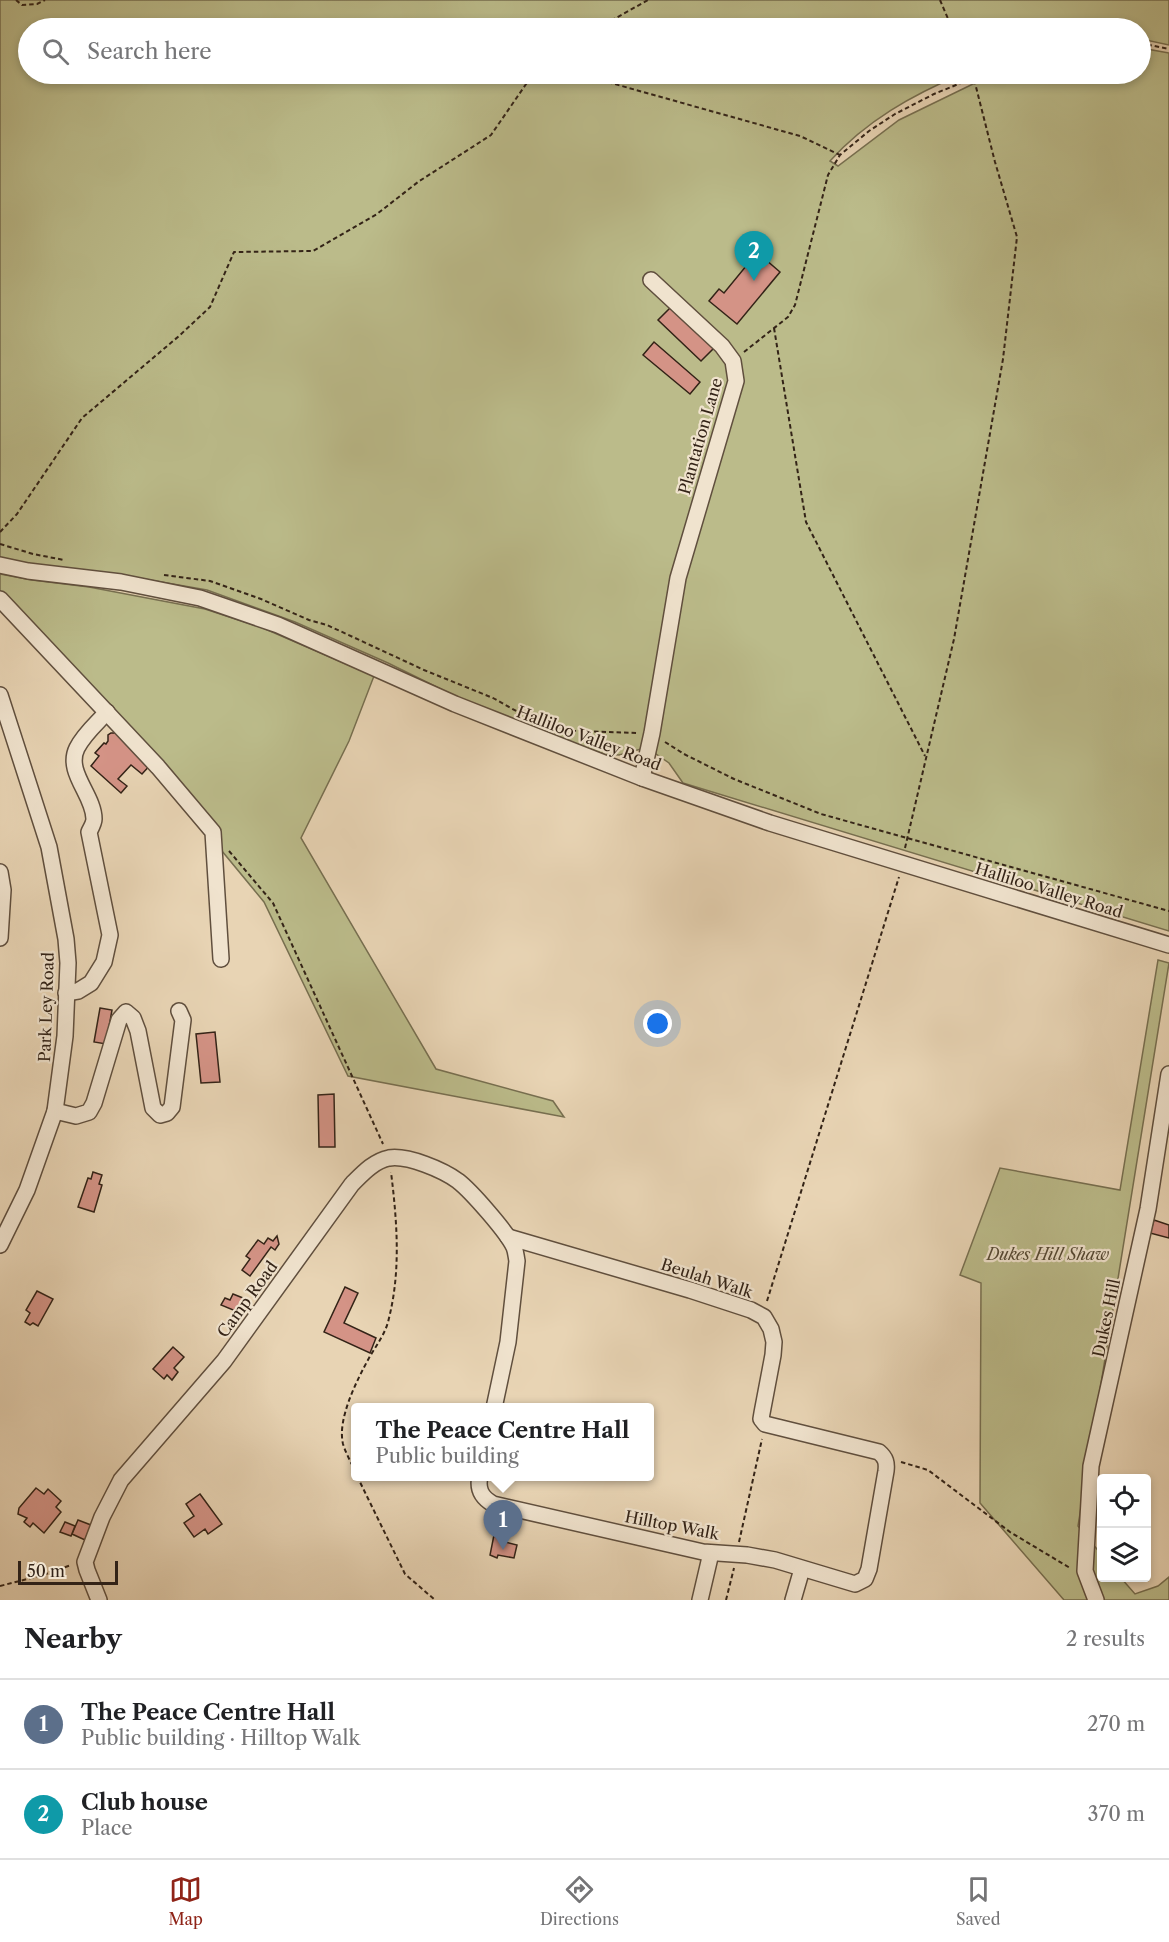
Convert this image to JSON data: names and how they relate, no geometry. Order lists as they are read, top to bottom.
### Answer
{
  "streets": {
    "street": [
      "Plantation Lane",
      "Halliloo Valley Road",
      "Park Ley Road",
      "Beulah Walk",
      "Camp Road",
      "Dukes Hill",
      "Hilltop Walk"
    ]
  },
  "crossings": [
    ["Plantation Lane", "Halliloo Valley Road"]
  ],
  "parks": ["Dukes Hill Shaw"],
  "scale_bar": "50 m",
  "page": {
    "search": "Search here",
    "pins": ["2", "1"],
    "popup": ["The Peace Centre Hall", "Public building"],
    "scale": "50 m",
    "heading": ["Nearby", "2 results"],
    "list": [
      {
        "mark": "1",
        "name": "The Peace Centre Hall",
        "note": "Public building · Hilltop Walk",
        "value": "270 m"
      },
      {
        "mark": "2",
        "name": "Club house",
        "note": "Place",
        "value": "370 m"
      }
    ],
    "nav": ["Map", "Directions", "Saved"]
  }
}
